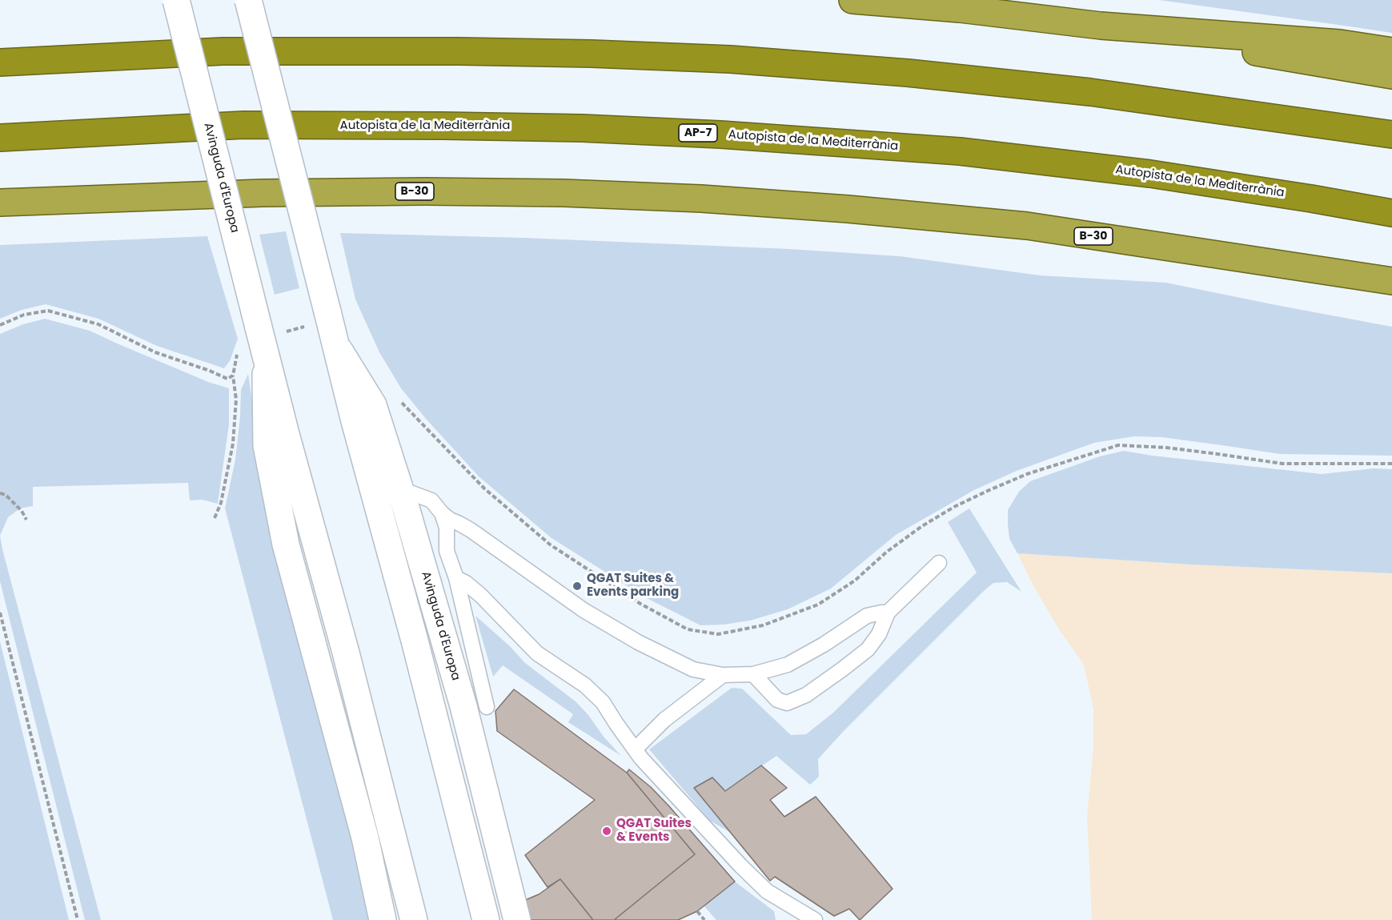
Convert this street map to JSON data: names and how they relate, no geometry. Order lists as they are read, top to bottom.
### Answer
{
  "streets": {
    "highway": ["Autopista de la Mediterrània", "AP-7", "B-30"],
    "street": ["Avinguda d'Europa"]
  },
  "places": ["QGAT Suites & Events parking", "QGAT Suites & Events"]
}
